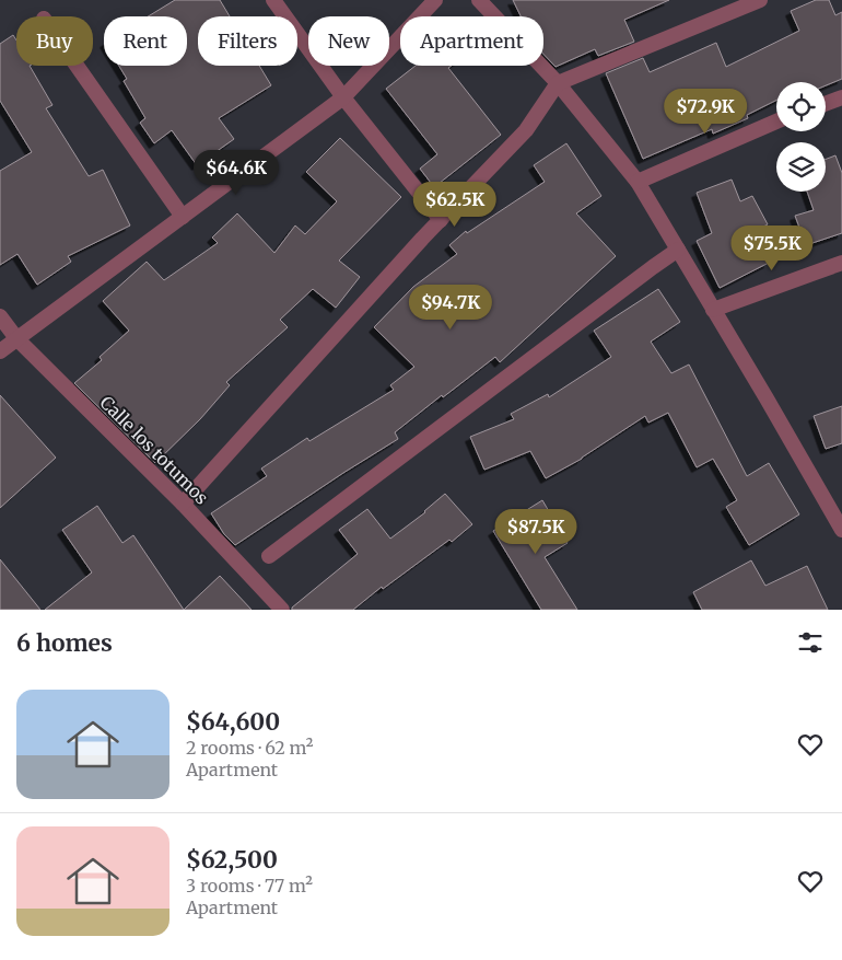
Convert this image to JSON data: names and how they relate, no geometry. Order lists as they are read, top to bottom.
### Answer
{
  "streets": {
    "street": ["Calle los totumos"]
  },
  "page": {
    "chip": [
      "Buy",
      "Rent",
      "Filters",
      "New",
      "Apartment"
    ],
    "price": [
      "$72.9K",
      "$64.6K",
      "$62.5K",
      "$75.5K",
      "$94.7K",
      "$87.5K"
    ],
    "heading": "6 homes",
    "list": [
      {
        "name": "$64,600",
        "note": "2 rooms · 62 m² · Apartment"
      },
      {
        "name": "$62,500",
        "note": "3 rooms · 77 m² · Apartment"
      }
    ]
  }
}
